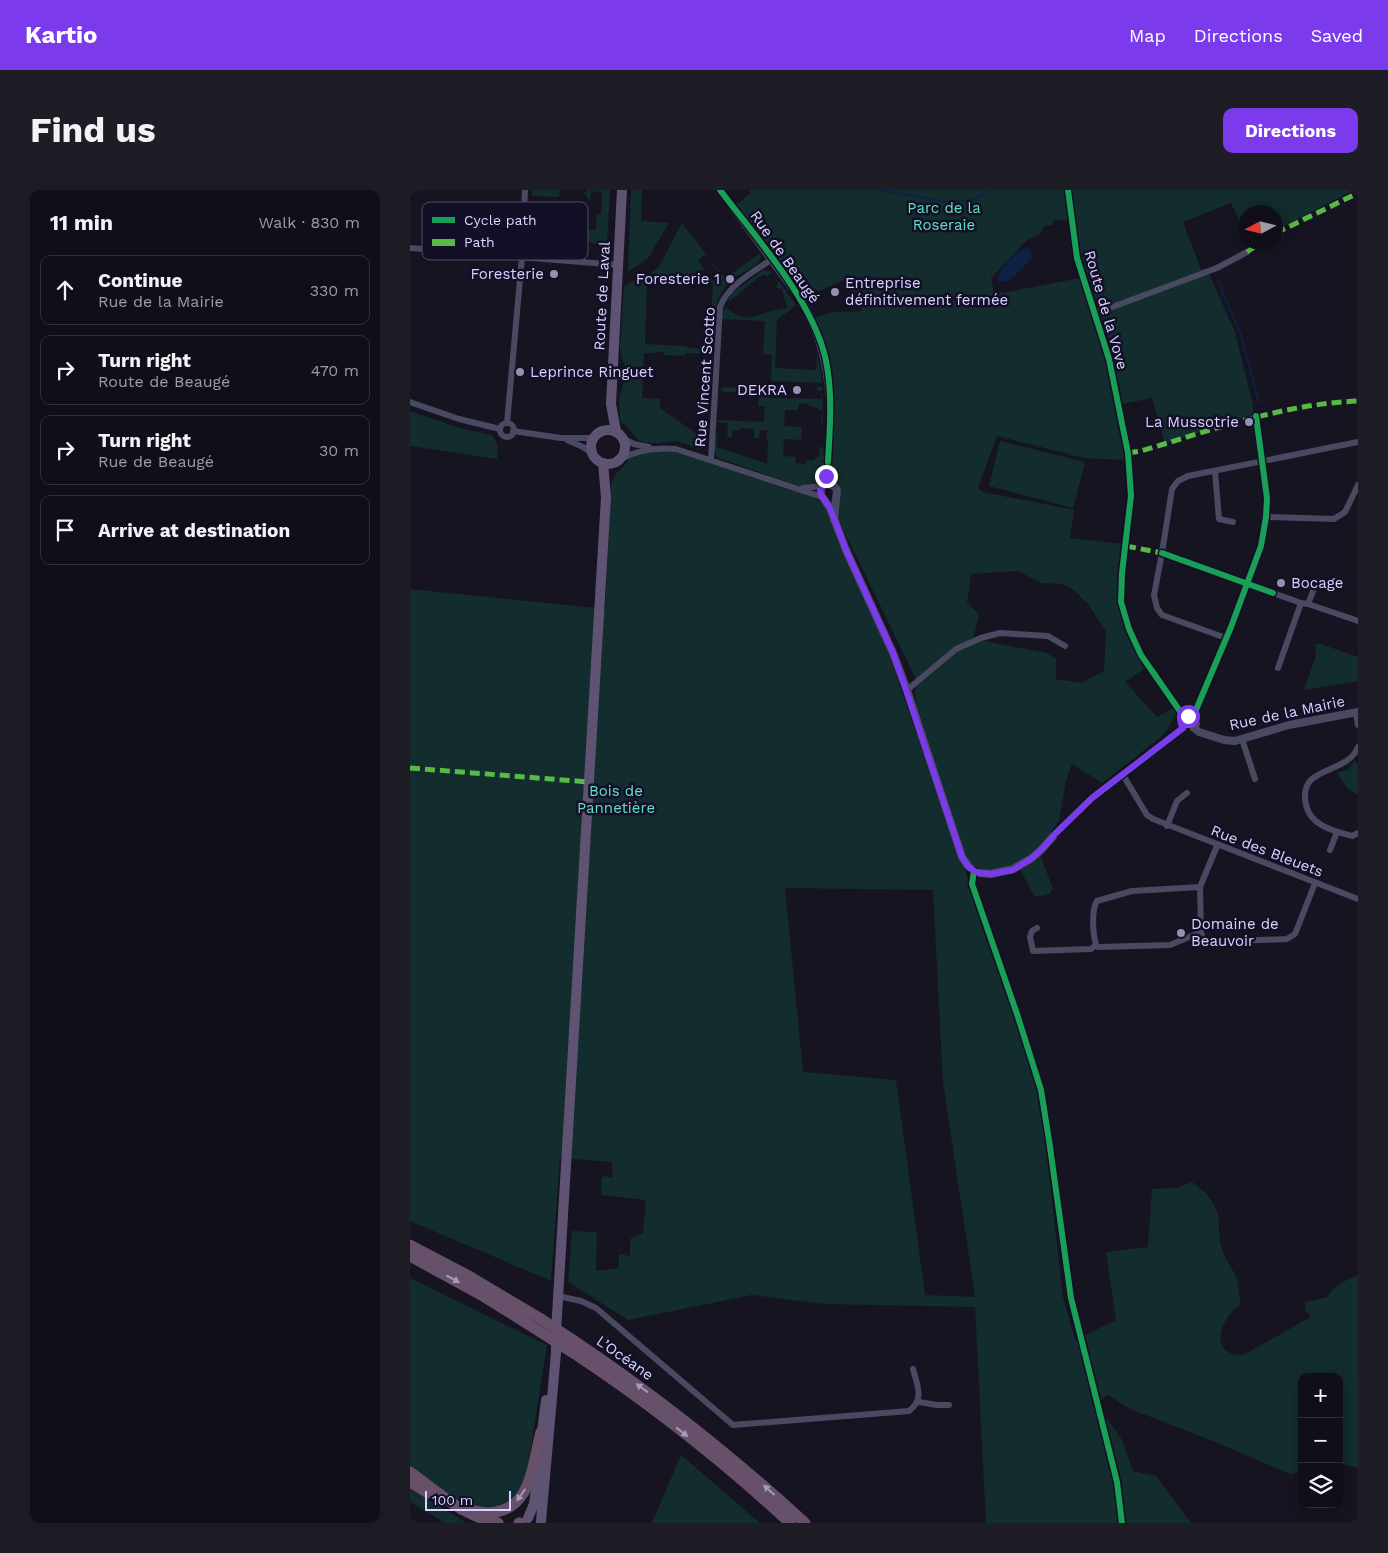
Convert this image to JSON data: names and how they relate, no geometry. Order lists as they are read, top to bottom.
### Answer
{
  "streets": {
    "highway": ["L’Océane"],
    "main road": ["Route de Laval"],
    "street": [
      "Rue de Beaugé",
      "Route de la Vove",
      "Rue Vincent Scotto",
      "Rue de la Mairie",
      "Rue des Bleuets"
    ]
  },
  "crossings": [
    ["Rue de Beaugé", "Rue Vincent Scotto"],
    ["Route de Laval", "Rue Vincent Scotto"],
    ["Route de la Vove", "Rue de la Mairie"]
  ],
  "parks": ["Parc de la Roseraie", "Bois de Pannetière"],
  "places": [
    "Foresterie",
    "Foresterie 1",
    "Entreprise définitivement fermée",
    "Leprince Ringuet",
    "DEKRA",
    "La Mussotrie",
    "Bocage",
    "Domaine de Beauvoir"
  ],
  "legend": ["Cycle path", "Path"],
  "scale_bar": "100 m",
  "north": "left",
  "page": {
    "header": "Kartio",
    "nav": ["Map", "Directions", "Saved"],
    "buttons": "Directions",
    "title": "Find us",
    "heading": ["11 min", "Walk · 830 m"],
    "list": [
      ["Continue", "Rue de la Mairie", "330 m"],
      ["Turn right", "Route de Beaugé", "470 m"],
      ["Turn right", "Rue de Beaugé", "30 m"],
      "Arrive at destination"
    ],
    "map_buttons": ["+", "−"],
    "scale": "100 m"
  }
}
